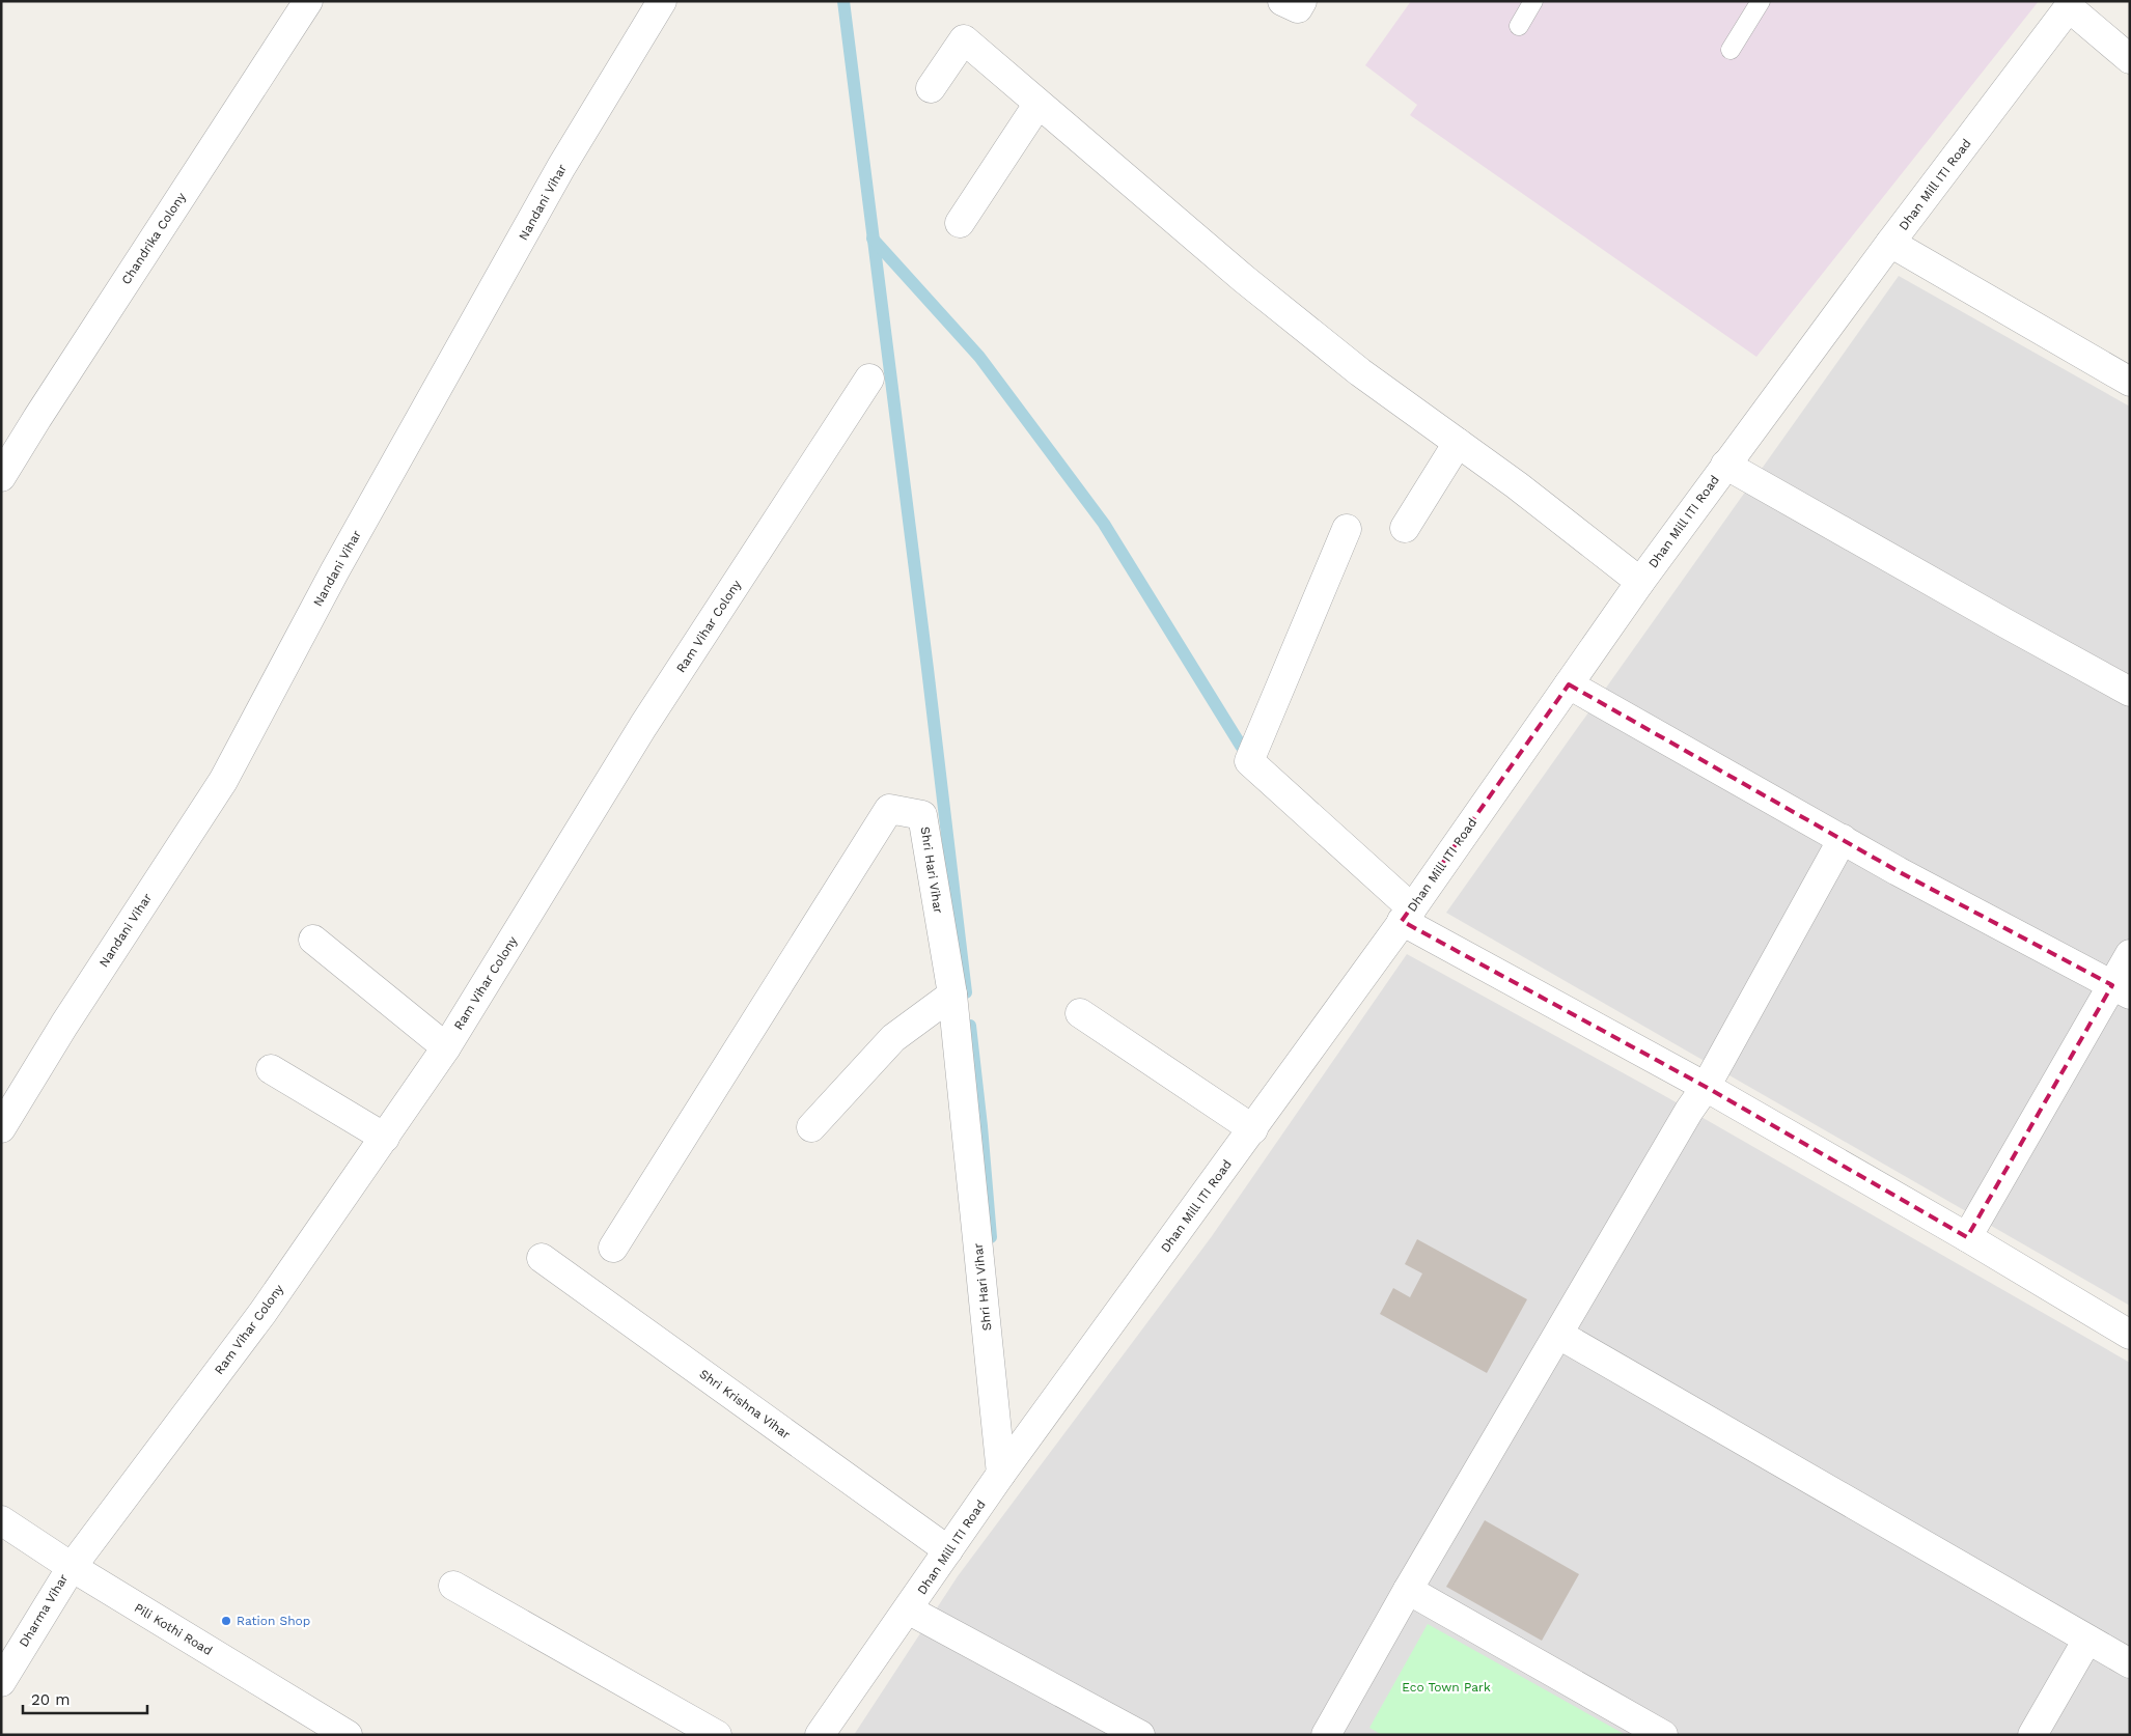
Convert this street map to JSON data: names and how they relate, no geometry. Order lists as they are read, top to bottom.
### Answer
{
  "streets": {
    "street": [
      "Dhan Mill ITI Road",
      "Nandani Vihar",
      "Chandrika Colony",
      "Ram Vihar Colony",
      "Shri Hari Vihar",
      "Shri Krishna Vihar",
      "Dharma Vihar",
      "Pili Kothi Road"
    ]
  },
  "crossings": [
    ["Dhan Mill ITI Road", "Shri Hari Vihar"],
    ["Dhan Mill ITI Road", "Shri Krishna Vihar"],
    ["Ram Vihar Colony", "Dharma Vihar"],
    ["Ram Vihar Colony", "Pili Kothi Road"],
    ["Dharma Vihar", "Pili Kothi Road"]
  ],
  "parks": ["Eco Town Park"],
  "places": ["Ration Shop"],
  "scale_bar": "20 m"
}
